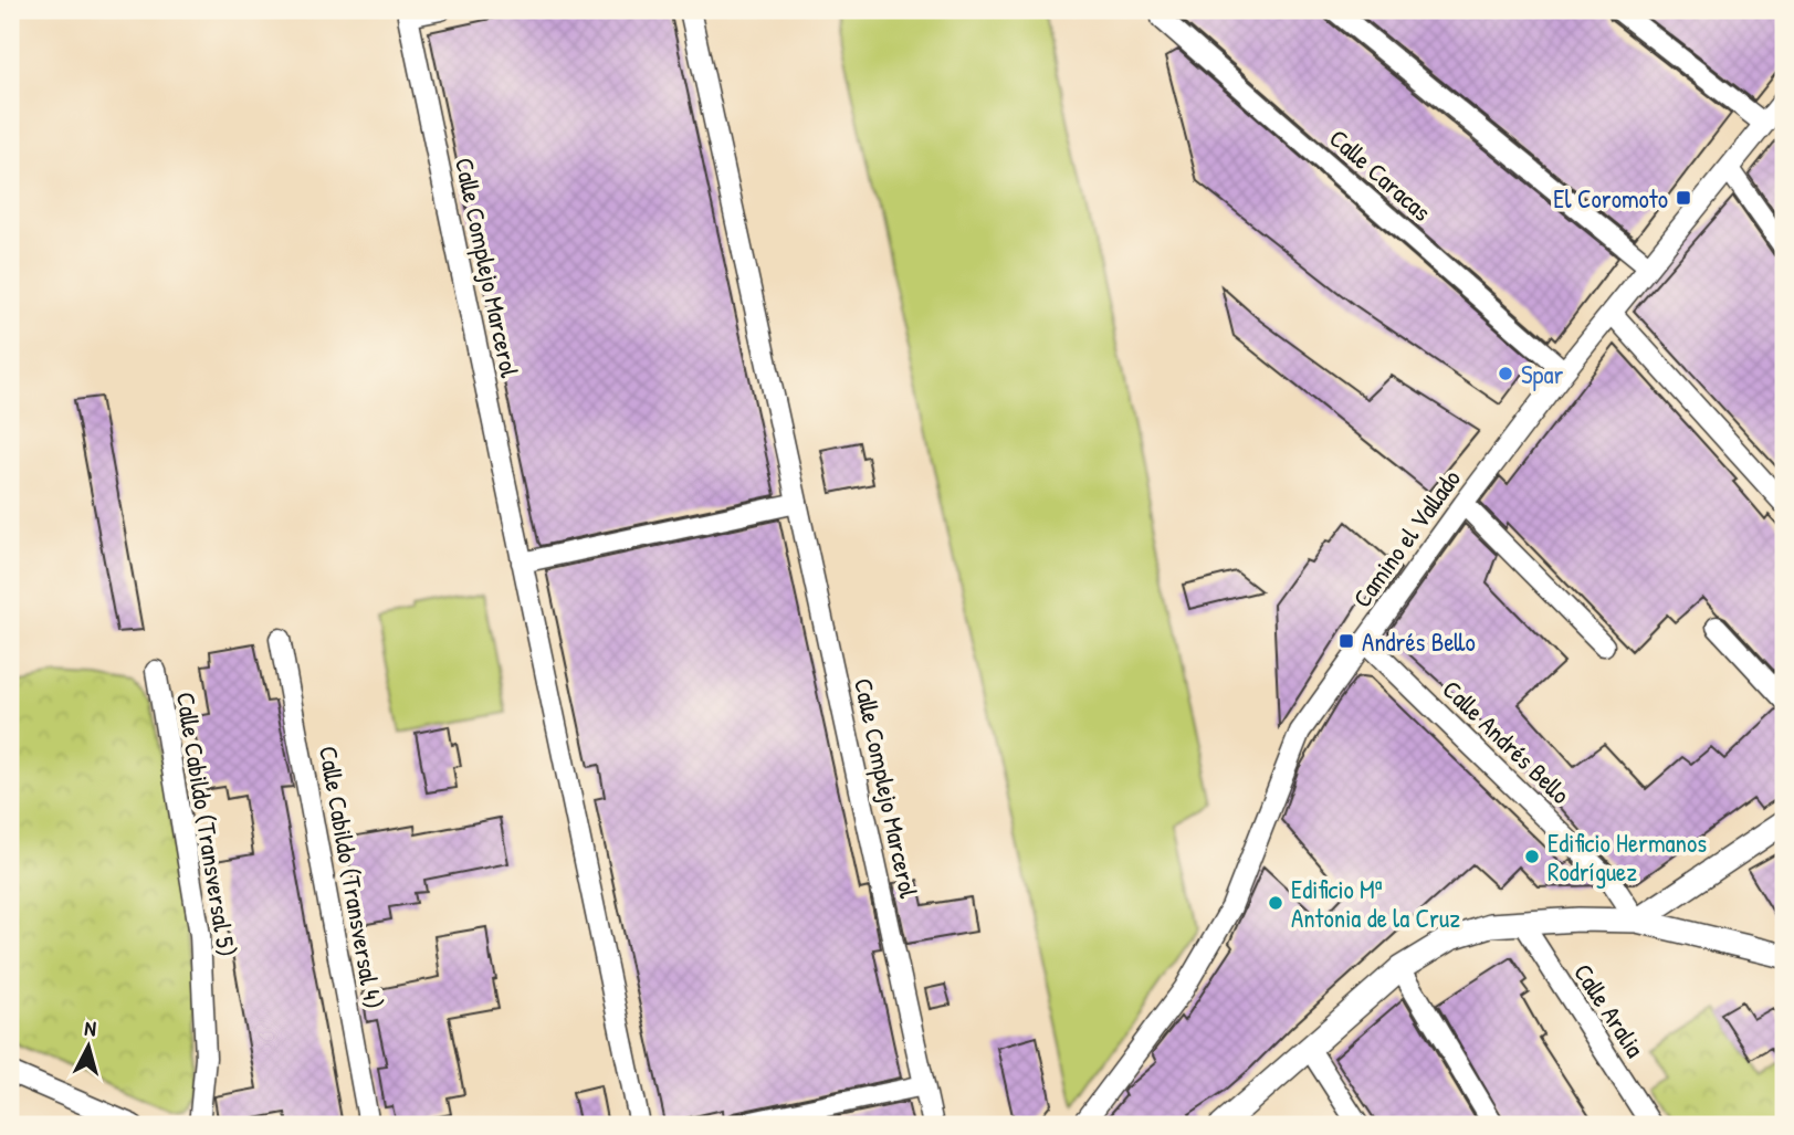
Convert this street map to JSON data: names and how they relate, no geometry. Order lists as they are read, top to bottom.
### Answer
{
  "streets": {
    "street": [
      "Calle Caracas",
      "Calle Complejo Marcerol",
      "Camino el Vallado",
      "Calle Andrés Bello",
      "Calle Cabildo (Transversal 5)",
      "Calle Cabildo (Transversal 4)",
      "Calle Aralia"
    ]
  },
  "crossings": [
    ["Calle Caracas", "Camino el Vallado"],
    ["Camino el Vallado", "Calle Andrés Bello"]
  ],
  "places": {
    "transit": ["El Coromoto", "Andrés Bello"],
    "other": ["Spar", "Edificio Hermanos Rodríguez", "Edificio Mª Antonia de la Cruz"]
  },
  "north": "top"
}
